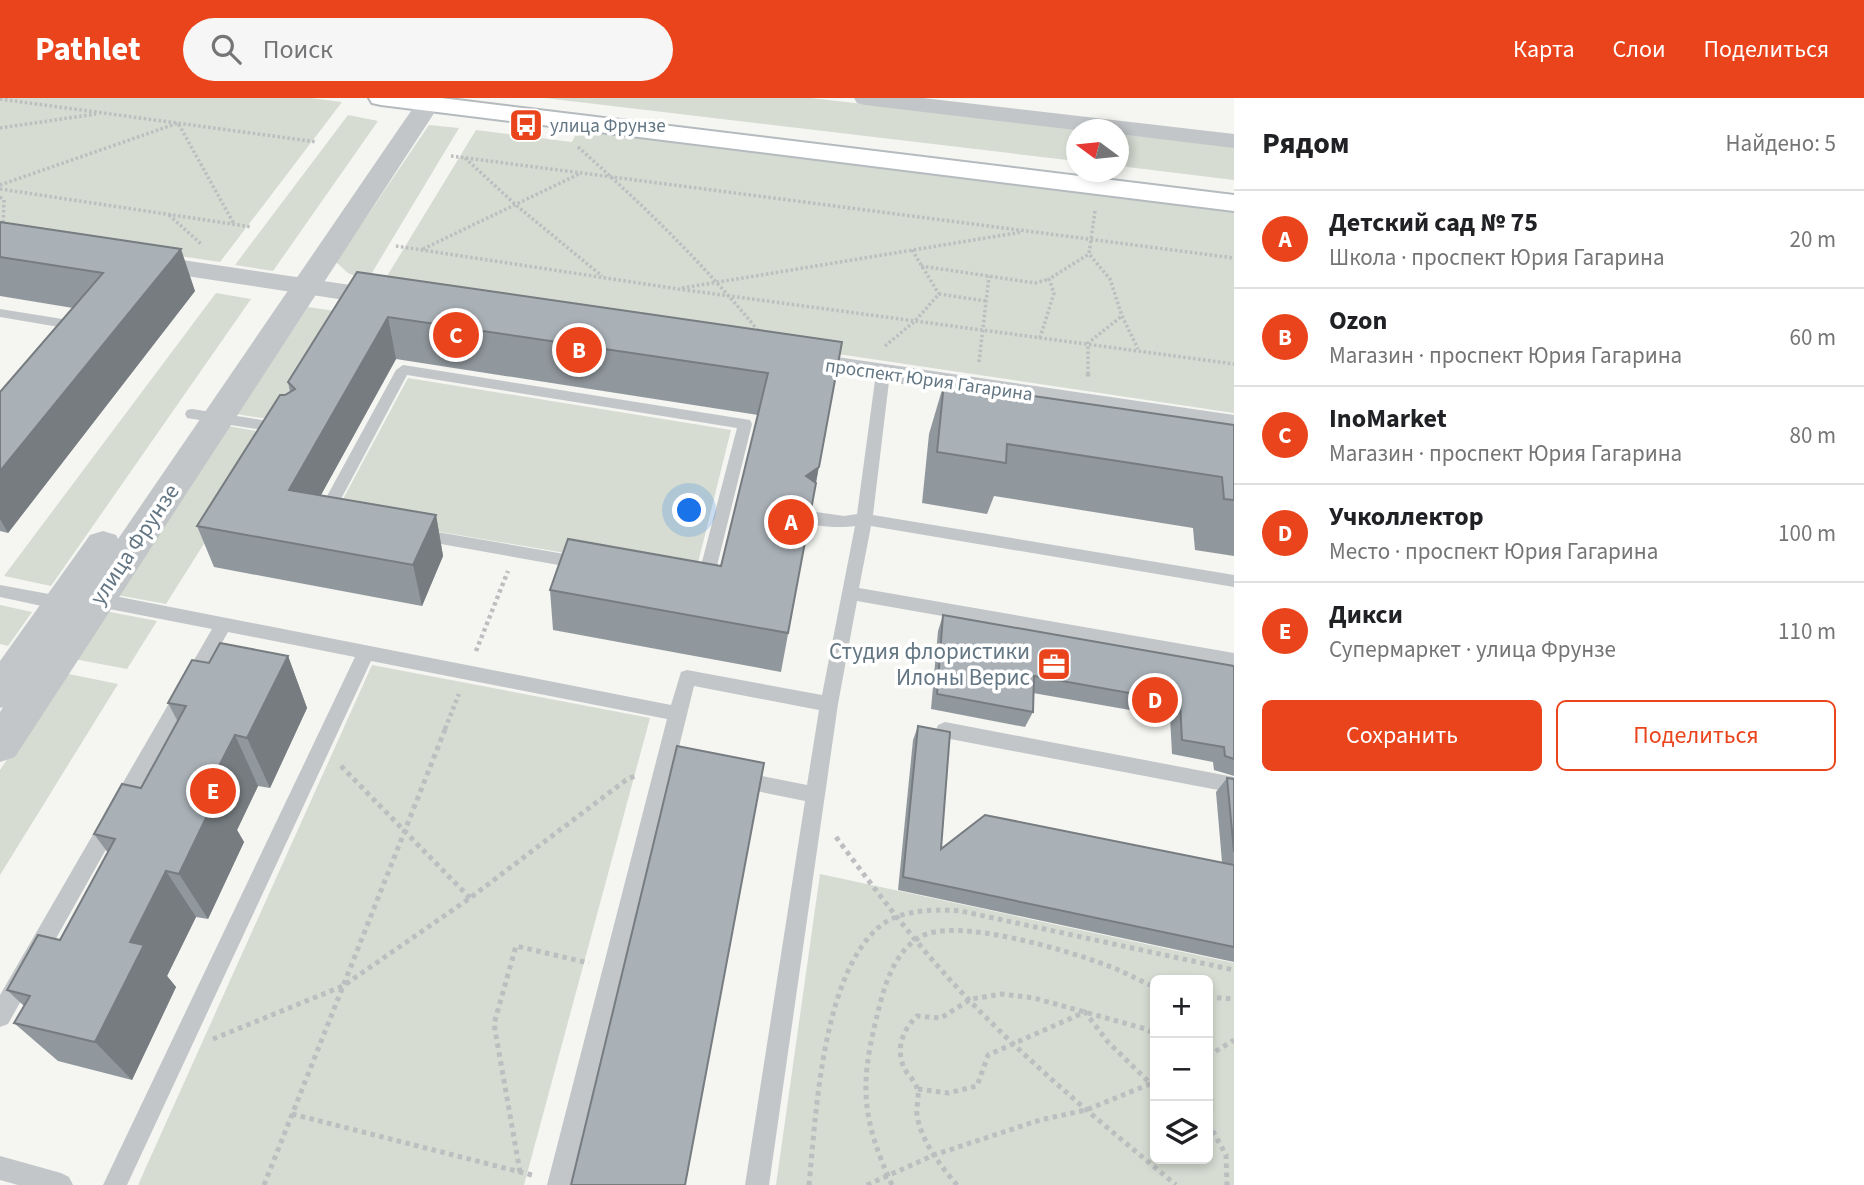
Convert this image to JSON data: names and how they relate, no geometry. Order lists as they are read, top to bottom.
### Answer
{
  "streets": {
    "street": ["проспект Юрия Гагарина", "улица Фрунзе"]
  },
  "places": {
    "bus stop": ["улица Фрунзе"],
    "office": ["Студия флористики Илоны Верис"]
  },
  "north": "left",
  "page": {
    "header": "Pathlet",
    "search": "Поиск",
    "nav": ["Карта", "Слои", "Поделиться"],
    "heading": ["Рядом", "Найдено: 5"],
    "list": [
      {
        "mark": "A",
        "name": "Детский сад № 75",
        "note": "Школа · проспект Юрия Гагарина",
        "value": "20 m"
      },
      {
        "mark": "B",
        "name": "Ozon",
        "note": "Магазин · проспект Юрия Гагарина",
        "value": "60 m"
      },
      {
        "mark": "C",
        "name": "InoMarket",
        "note": "Магазин · проспект Юрия Гагарина",
        "value": "80 m"
      },
      {
        "mark": "D",
        "name": "Учколлектор",
        "note": "Место · проспект Юрия Гагарина",
        "value": "100 m"
      },
      {
        "mark": "E",
        "name": "Дикси",
        "note": "Супермаркет · улица Фрунзе",
        "value": "110 m"
      }
    ],
    "pins": [
      "C",
      "B",
      "A",
      "D",
      "E"
    ],
    "buttons": ["Сохранить", "Поделиться"],
    "map_buttons": ["+", "−"]
  }
}
